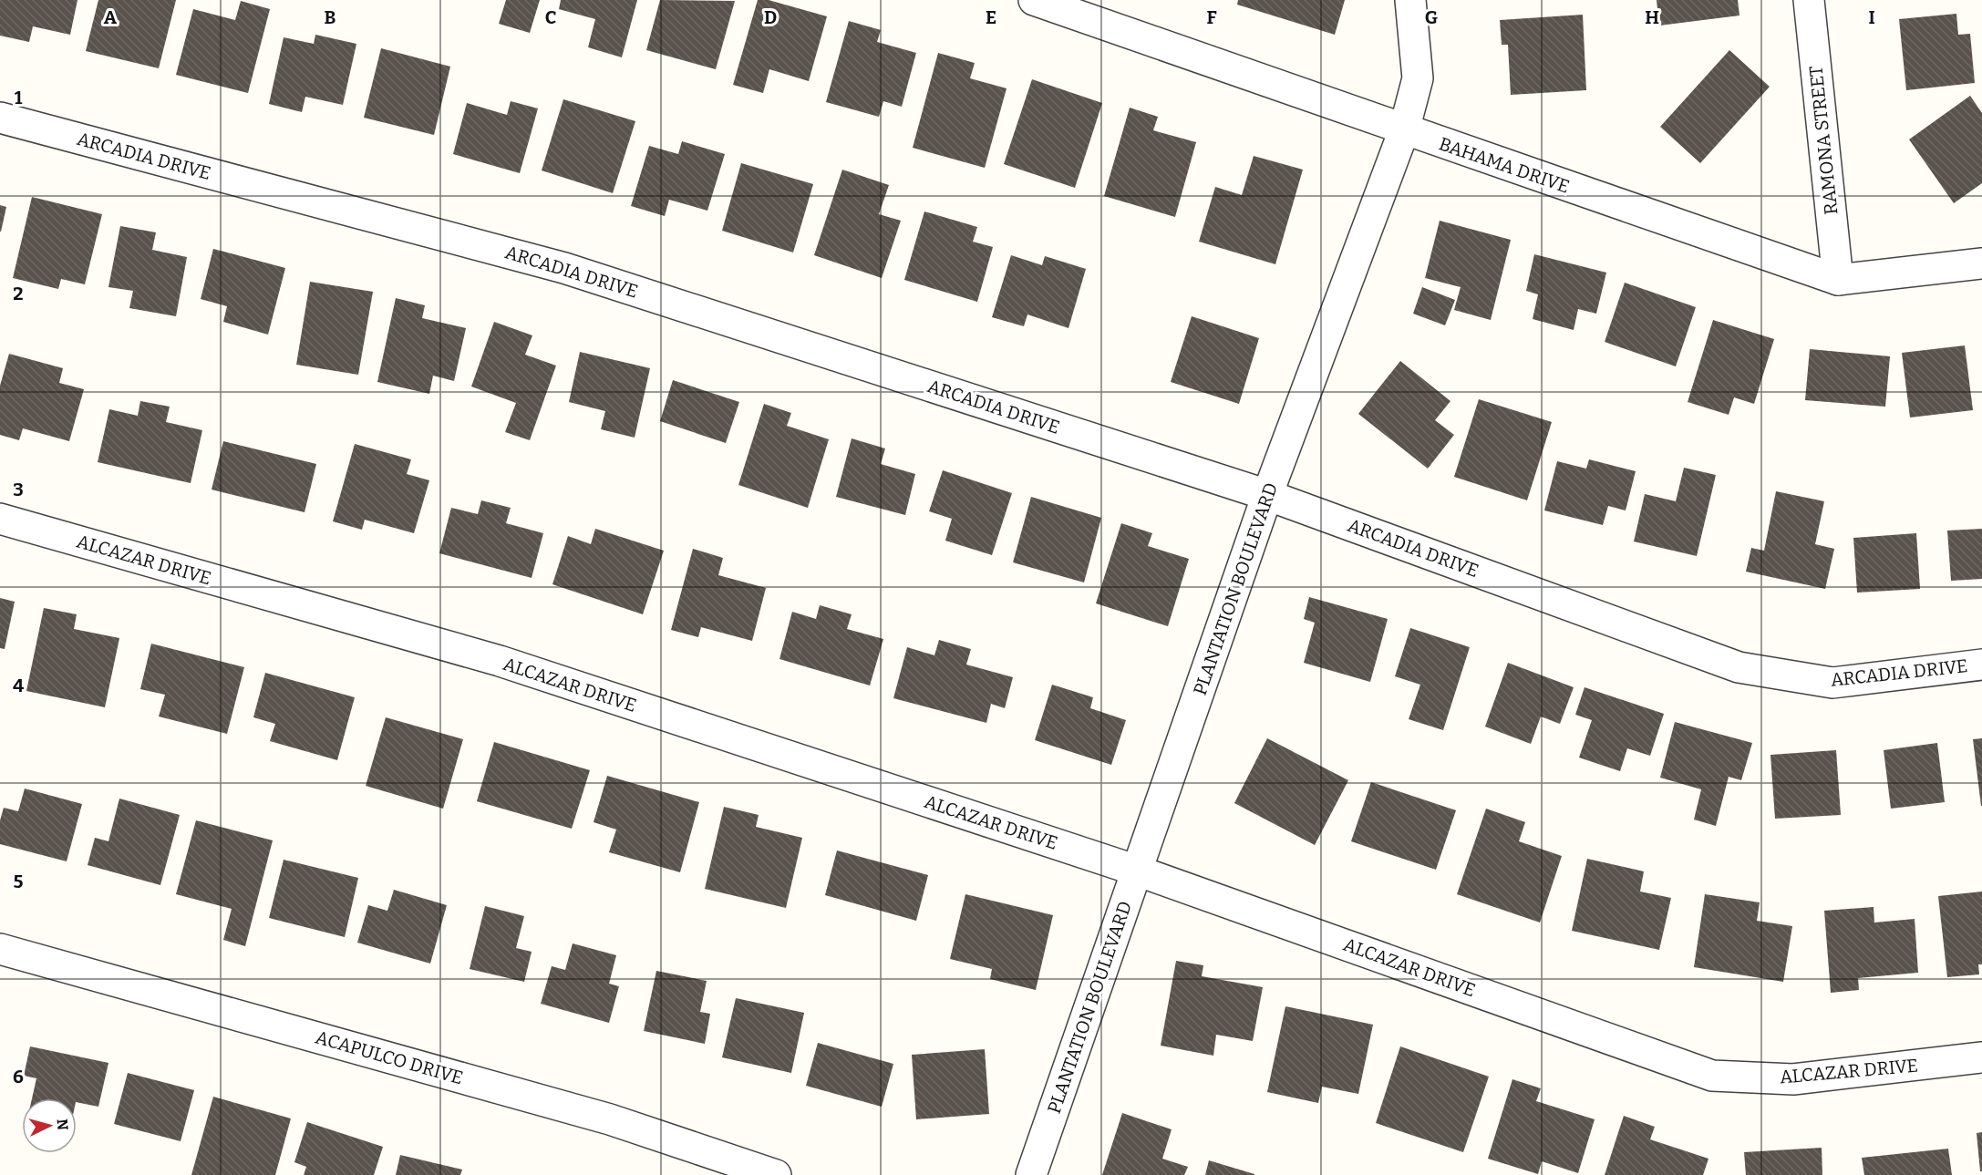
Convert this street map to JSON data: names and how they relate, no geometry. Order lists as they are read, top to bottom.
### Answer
{
  "streets": {
    "street": [
      "RAMONA STREET",
      "ARCADIA DRIVE",
      "BAHAMA DRIVE",
      "ALCAZAR DRIVE",
      "PLANTATION BOULEVARD",
      "ACAPULCO DRIVE"
    ]
  },
  "crossings": [
    ["RAMONA STREET", "BAHAMA DRIVE"],
    ["ARCADIA DRIVE", "PLANTATION BOULEVARD"],
    ["BAHAMA DRIVE", "PLANTATION BOULEVARD"],
    ["ALCAZAR DRIVE", "PLANTATION BOULEVARD"]
  ],
  "north": "right",
  "grid": {
    "columns": [
      "A",
      "B",
      "C",
      "D",
      "E",
      "F",
      "G",
      "H",
      "I"
    ],
    "rows": [
      "1",
      "2",
      "3",
      "4",
      "5",
      "6"
    ]
  }
}
